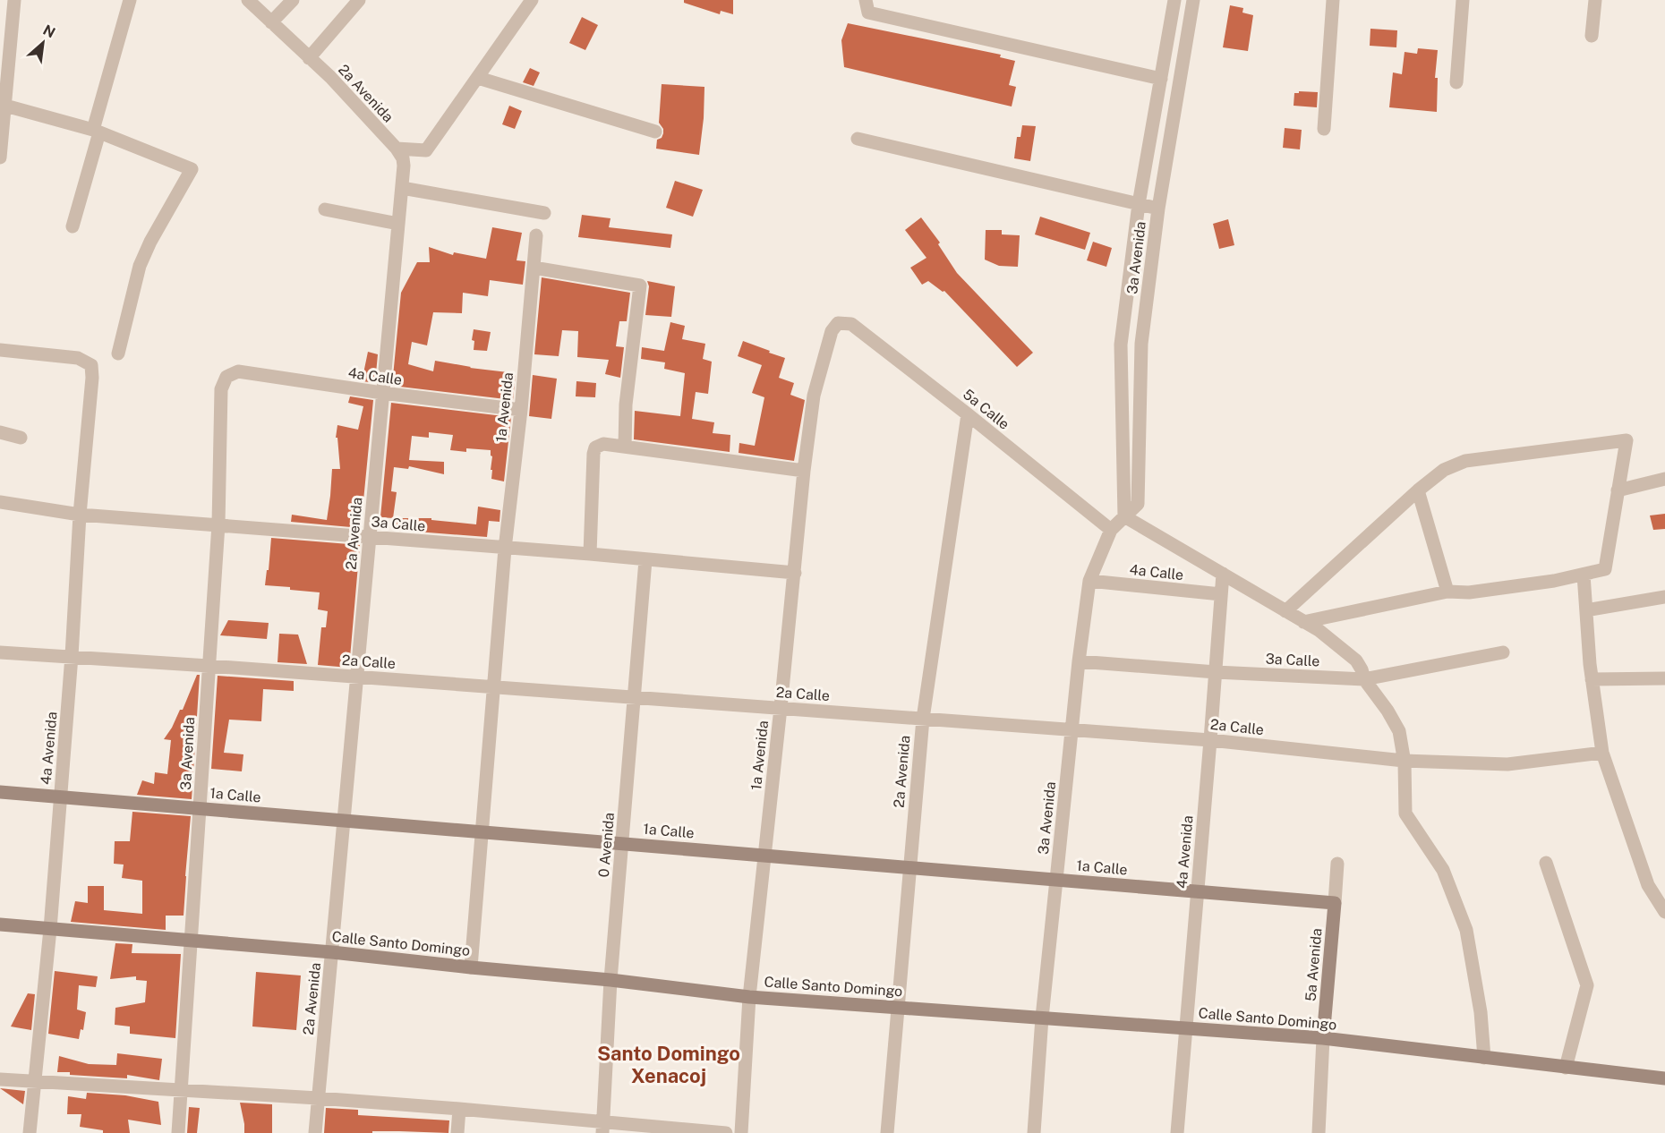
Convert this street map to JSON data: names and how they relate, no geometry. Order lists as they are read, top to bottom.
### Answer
{
  "streets": {
    "main road": ["1a Calle", "Calle Santo Domingo", "5a Avenida"],
    "street": [
      "2a Avenida",
      "3a Avenida",
      "4a Calle",
      "1a Avenida",
      "5a Calle",
      "3a Calle",
      "2a Calle",
      "4a Avenida",
      "0 Avenida"
    ]
  },
  "crossings": [
    ["2a Avenida", "4a Calle"],
    ["2a Avenida", "5a Calle"],
    ["2a Avenida", "3a Calle"],
    ["2a Avenida", "2a Calle"],
    ["2a Avenida", "1a Calle"],
    ["2a Avenida", "Calle Santo Domingo"],
    ["3a Avenida", "4a Calle"],
    ["3a Avenida", "5a Calle"],
    ["3a Avenida", "3a Calle"],
    ["3a Avenida", "2a Calle"],
    ["3a Avenida", "1a Calle"],
    ["3a Avenida", "Calle Santo Domingo"],
    ["4a Calle", "1a Avenida"],
    ["4a Calle", "4a Avenida"],
    ["1a Avenida", "5a Calle"],
    ["1a Avenida", "3a Calle"],
    ["1a Avenida", "2a Calle"],
    ["1a Avenida", "1a Calle"],
    ["1a Avenida", "Calle Santo Domingo"],
    ["3a Calle", "4a Avenida"],
    ["3a Calle", "0 Avenida"],
    ["2a Calle", "4a Avenida"],
    ["2a Calle", "0 Avenida"],
    ["4a Avenida", "1a Calle"],
    ["4a Avenida", "Calle Santo Domingo"],
    ["1a Calle", "0 Avenida"],
    ["1a Calle", "5a Avenida"],
    ["0 Avenida", "Calle Santo Domingo"],
    ["Calle Santo Domingo", "5a Avenida"]
  ],
  "districts": ["Santo Domingo Xenacoj"],
  "north": "top right"
}
